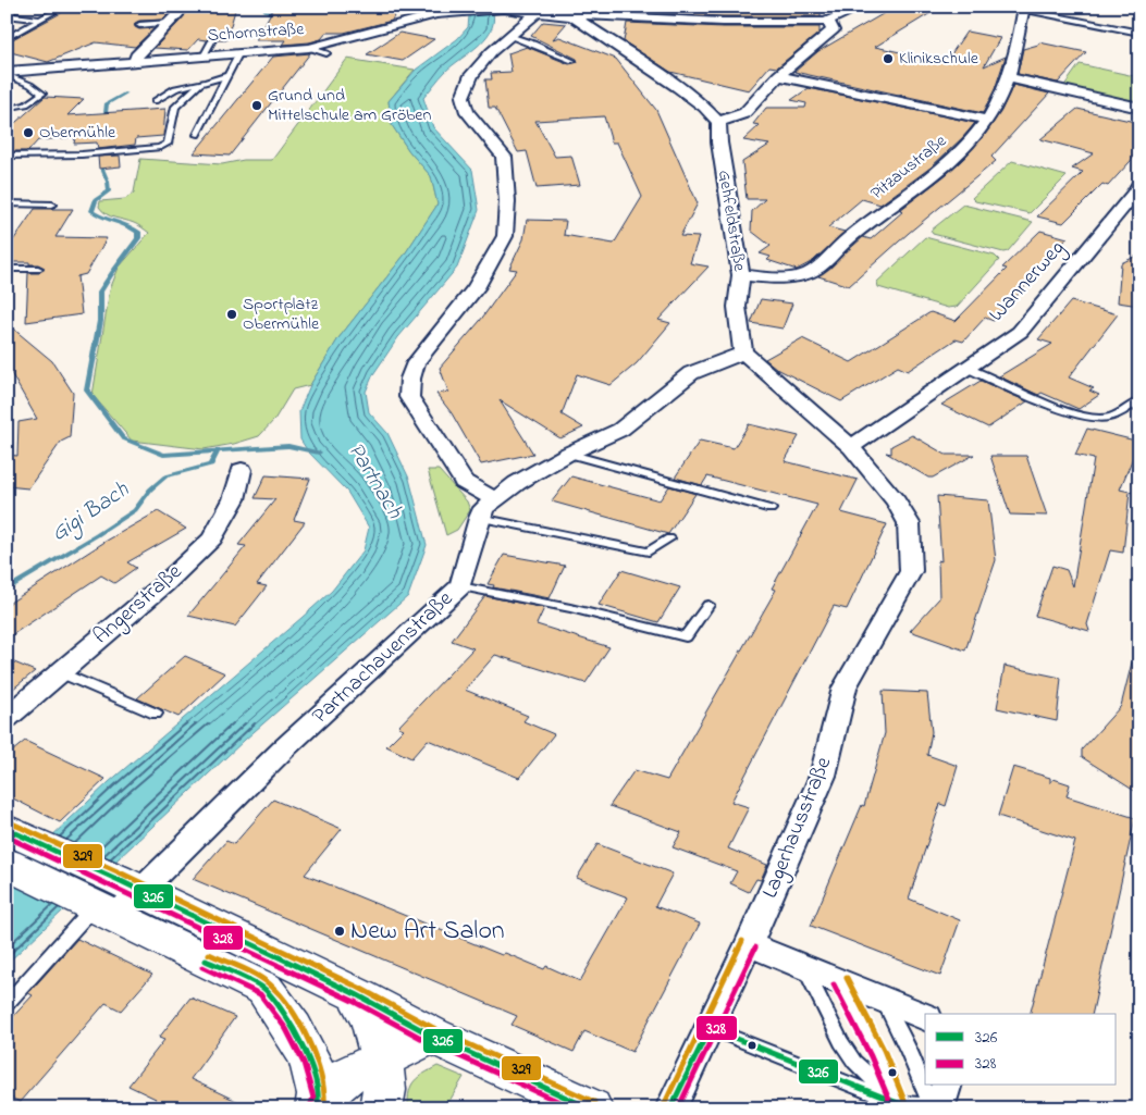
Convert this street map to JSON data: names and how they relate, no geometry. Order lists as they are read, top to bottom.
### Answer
{
  "streets": {
    "street": [
      "Schornstraße",
      "Pitzaustraße",
      "Gehfeldstraße",
      "Wannerweg",
      "Angerstraße",
      "Partnachauenstraße",
      "Lagerhausstraße"
    ]
  },
  "crossings": [
    ["Pitzaustraße", "Gehfeldstraße"],
    ["Gehfeldstraße", "Lagerhausstraße"],
    ["Wannerweg", "Lagerhausstraße"]
  ],
  "water": ["Partnach", "Gigi Bach"],
  "places": [
    "Klinikschule",
    "Grund und Mittelschule am Gröben",
    "Obermühle",
    "Sportplatz Obermühle",
    "New Art Salon"
  ],
  "lines": ["transit line 329", "transit line 326", "transit line 328"],
  "legend": ["326", "328"]
}
